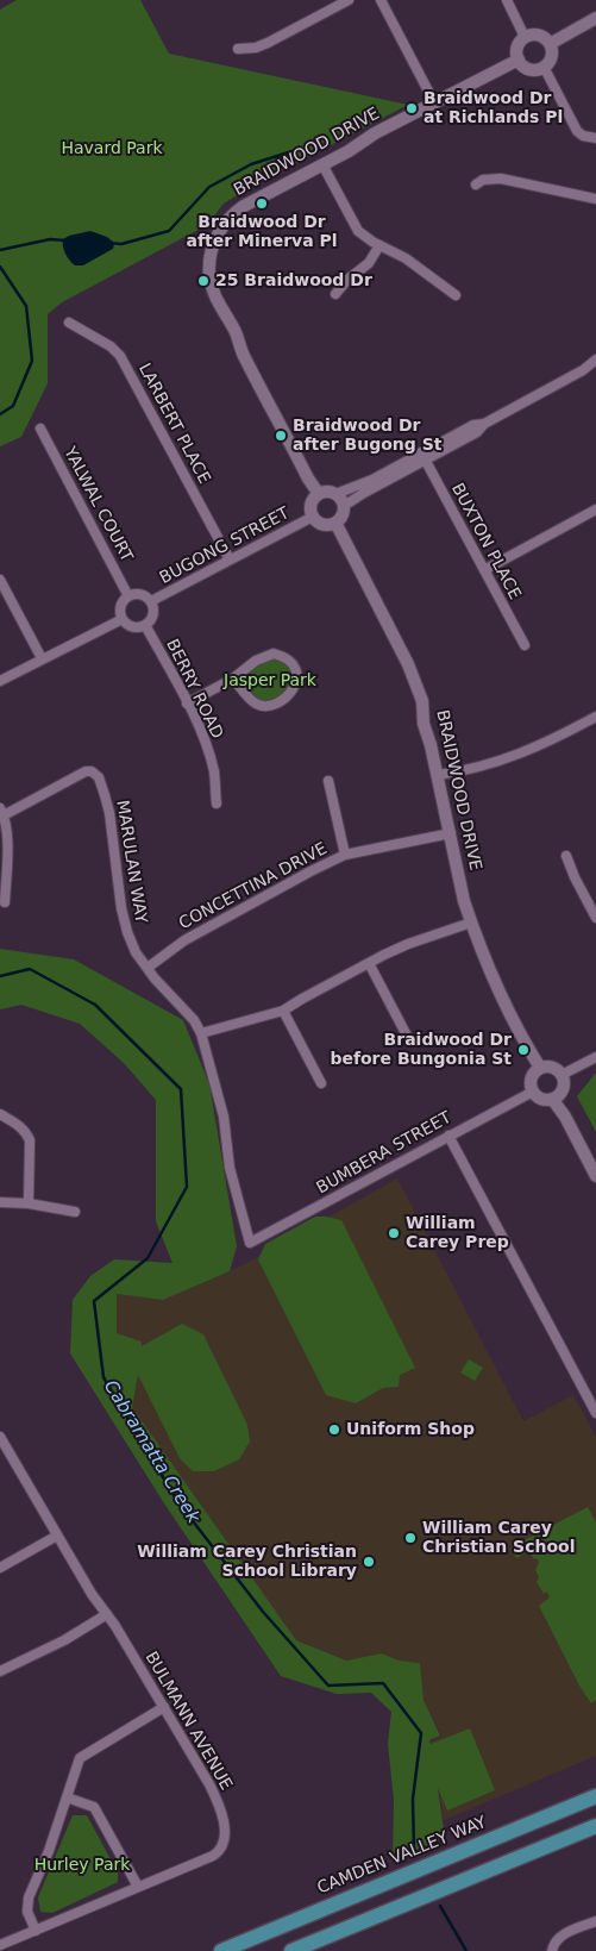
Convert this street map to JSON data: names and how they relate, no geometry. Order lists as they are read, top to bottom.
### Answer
{
  "streets": {
    "main road": ["CAMDEN VALLEY WAY"],
    "street": [
      "BRAIDWOOD DRIVE",
      "LARBERT PLACE",
      "YALWAL COURT",
      "BUXTON PLACE",
      "BUGONG STREET",
      "BERRY ROAD",
      "MARULAN WAY",
      "CONCETTINA DRIVE",
      "BUMBERA STREET",
      "BULMANN AVENUE"
    ]
  },
  "crossings": [
    ["BRAIDWOOD DRIVE", "BUGONG STREET"],
    ["BRAIDWOOD DRIVE", "CONCETTINA DRIVE"],
    ["BRAIDWOOD DRIVE", "BUMBERA STREET"],
    ["LARBERT PLACE", "BUGONG STREET"],
    ["YALWAL COURT", "BUGONG STREET"],
    ["YALWAL COURT", "BERRY ROAD"],
    ["BUGONG STREET", "BERRY ROAD"],
    ["MARULAN WAY", "CONCETTINA DRIVE"],
    ["MARULAN WAY", "BUMBERA STREET"]
  ],
  "water": ["Cabramatta Creek"],
  "parks": ["Havard Park", "Jasper Park", "Hurley Park"],
  "places": [
    "Braidwood Dr at Richlands Pl",
    "Braidwood Dr after Minerva Pl",
    "25 Braidwood Dr",
    "Braidwood Dr after Bugong St",
    "Braidwood Dr before Bungonia St",
    "William Carey Prep",
    "Uniform Shop",
    "William Carey Christian School",
    "William Carey Christian School Library"
  ]
}
